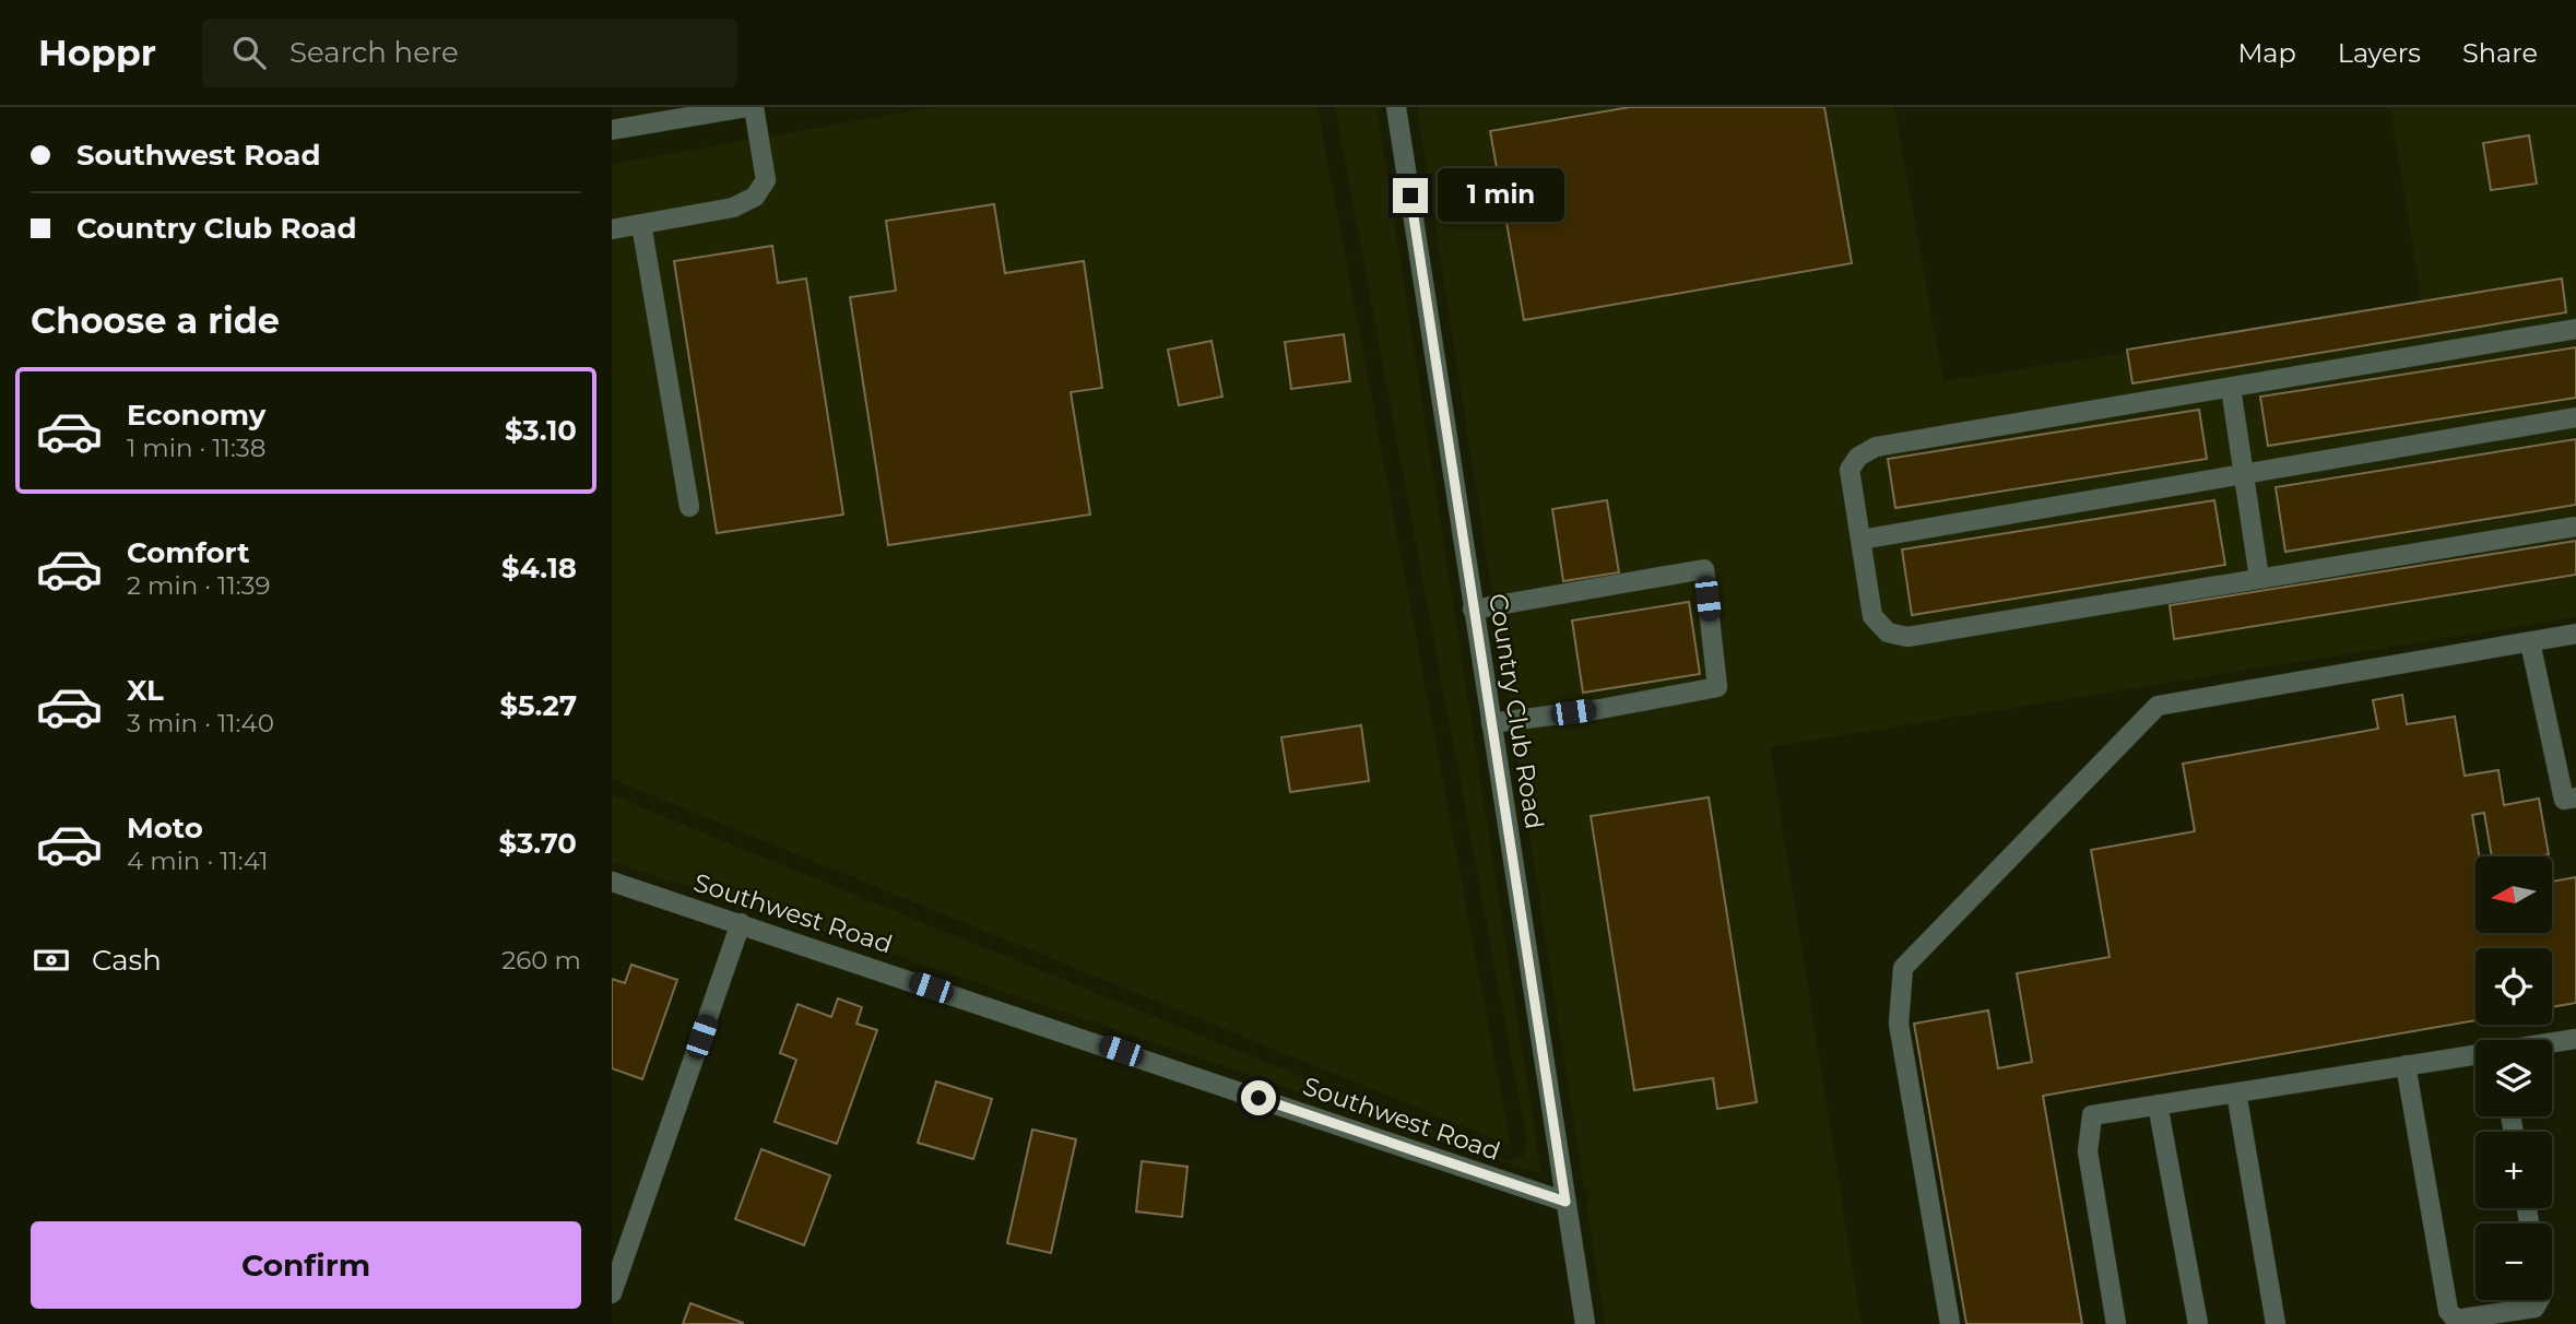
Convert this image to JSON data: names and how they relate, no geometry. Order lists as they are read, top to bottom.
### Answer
{
  "streets": {
    "street": ["Country Club Road", "Southwest Road"]
  },
  "crossings": [
    ["Country Club Road", "Southwest Road"]
  ],
  "north": "left",
  "page": {
    "header": "Hoppr",
    "search": "Search here",
    "nav": ["Map", "Layers", "Share"],
    "banner": ["Southwest Road", "Country Club Road"],
    "bubble": "1 min",
    "heading": "Choose a ride",
    "list": [
      {
        "name": "Economy",
        "note": "1 min · 11:38",
        "value": "$3.10"
      },
      {
        "name": "Comfort",
        "note": "2 min · 11:39",
        "value": "$4.18"
      },
      {
        "name": "XL",
        "note": "3 min · 11:40",
        "value": "$5.27"
      },
      {
        "name": "Moto",
        "note": "4 min · 11:41",
        "value": "$3.70"
      }
    ],
    "map_buttons": ["+", "−"],
    "pay": ["Cash", "260 m"],
    "buttons": "Confirm"
  }
}
